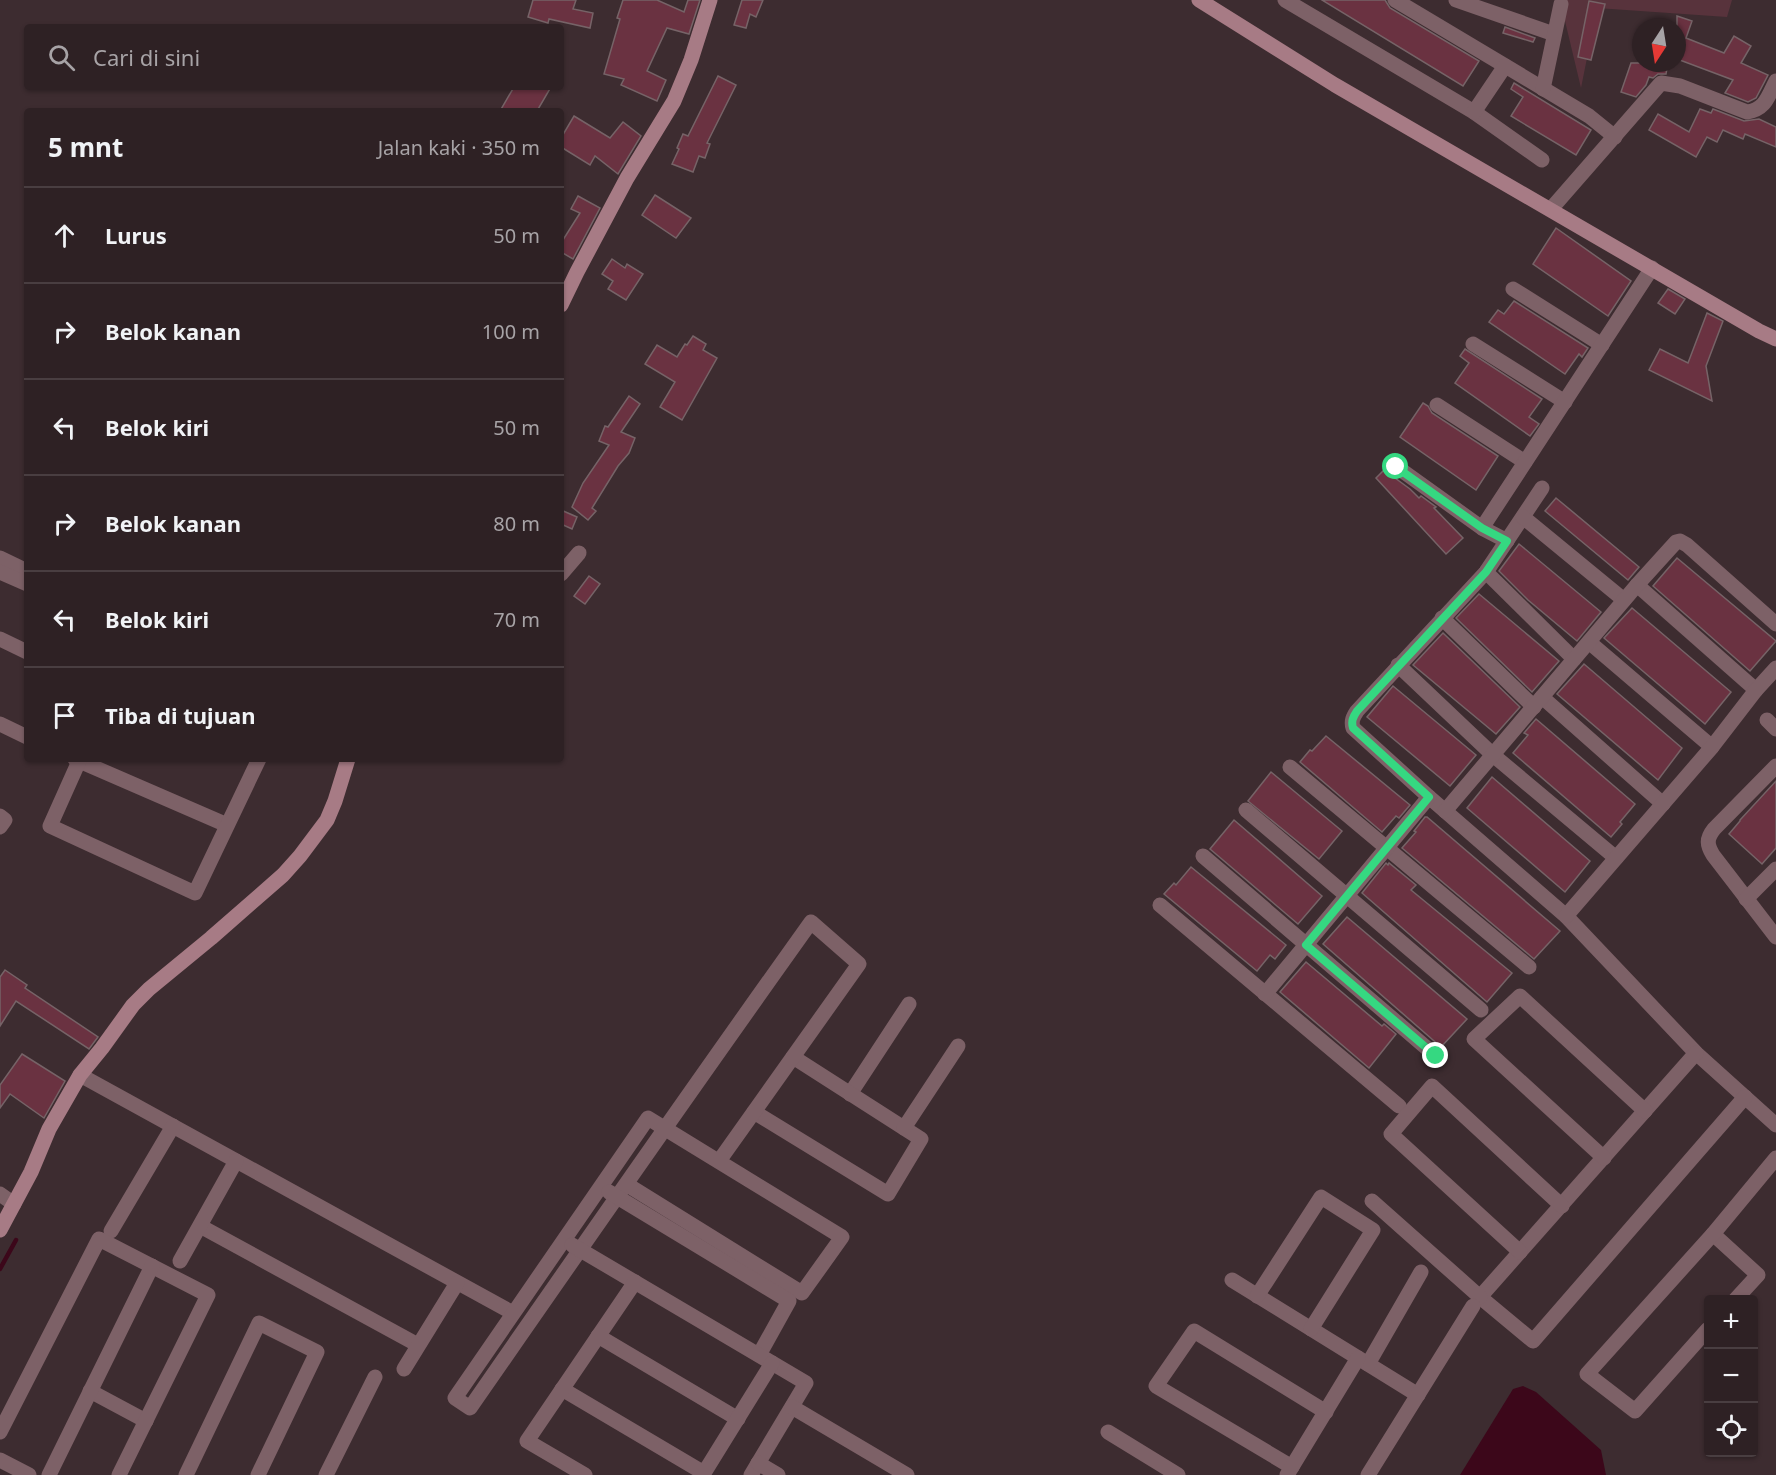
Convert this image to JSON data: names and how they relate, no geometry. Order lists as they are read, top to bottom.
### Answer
{
  "north": "bottom",
  "page": {
    "search": "Cari di sini",
    "heading": ["5 mnt", "Jalan kaki · 350 m"],
    "list": [
      ["Lurus", "50 m"],
      ["Belok kanan", "100 m"],
      ["Belok kiri", "50 m"],
      ["Belok kanan", "80 m"],
      ["Belok kiri", "70 m"],
      "Tiba di tujuan"
    ],
    "map_buttons": ["+", "−"]
  }
}
